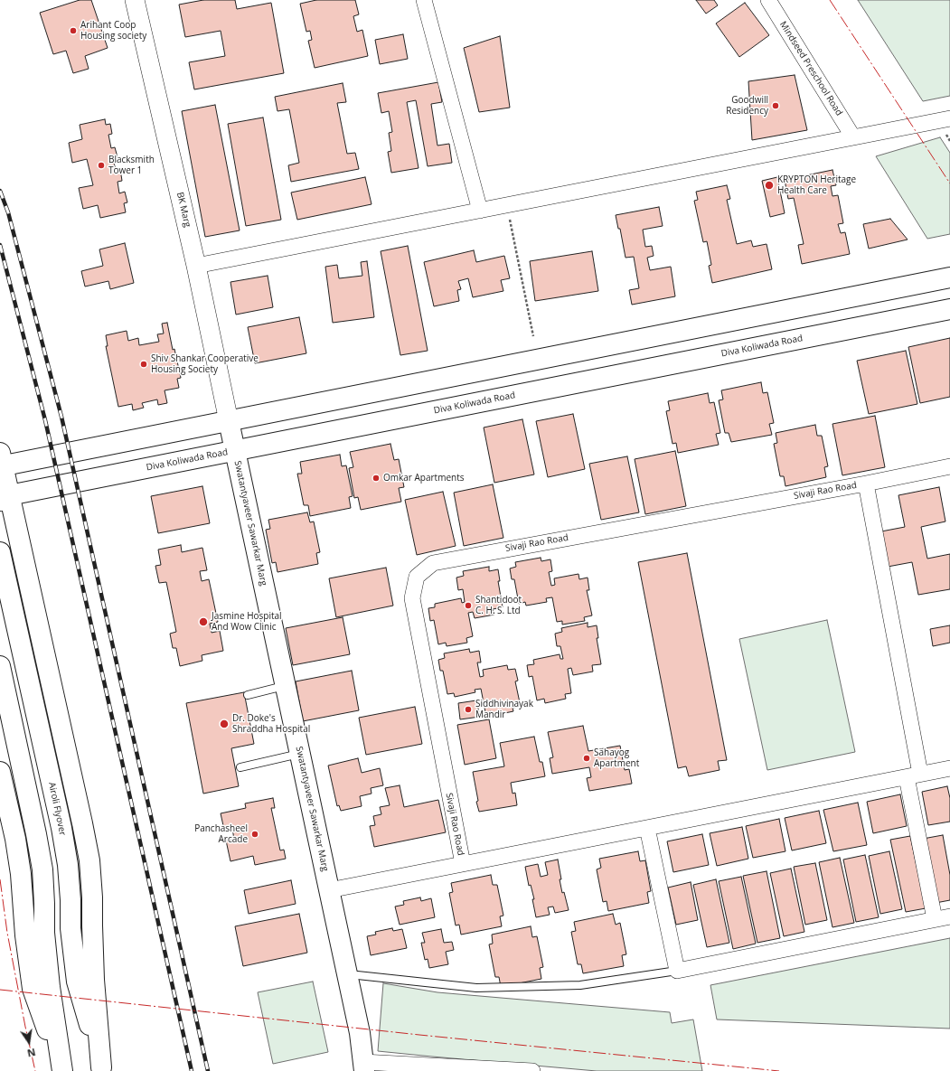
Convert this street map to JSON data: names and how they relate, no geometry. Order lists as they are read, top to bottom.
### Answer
{
  "streets": {
    "main road": ["Diva Koliwada Road", "Swatantyaveer Sawarkar Marg", "Airoli Flyover"],
    "street": ["Mindseed Preschool Road", "BK Marg", "Sivaji Rao Road"]
  },
  "crossings": [
    ["BK Marg", "Swatantyaveer Sawarkar Marg"],
    ["Diva Koliwada Road", "Swatantyaveer Sawarkar Marg"]
  ],
  "places": [
    "Arihant Coop Housing society",
    "Goodwill Residency",
    "Blacksmith Tower 1",
    "KRYPTON Heritage Health Care",
    "Shiv Shankar Cooperative Housing Society",
    "Omkar Apartments",
    "Shantidoot C. H. S. Ltd",
    "Jasmine Hospital And Wow Clinic",
    "Siddhivinayak Mandir",
    "Dr. Doke's Shraddha Hospital",
    "Sahayog Apartment",
    "Panchasheel Arcade"
  ],
  "north": "bottom"
}
